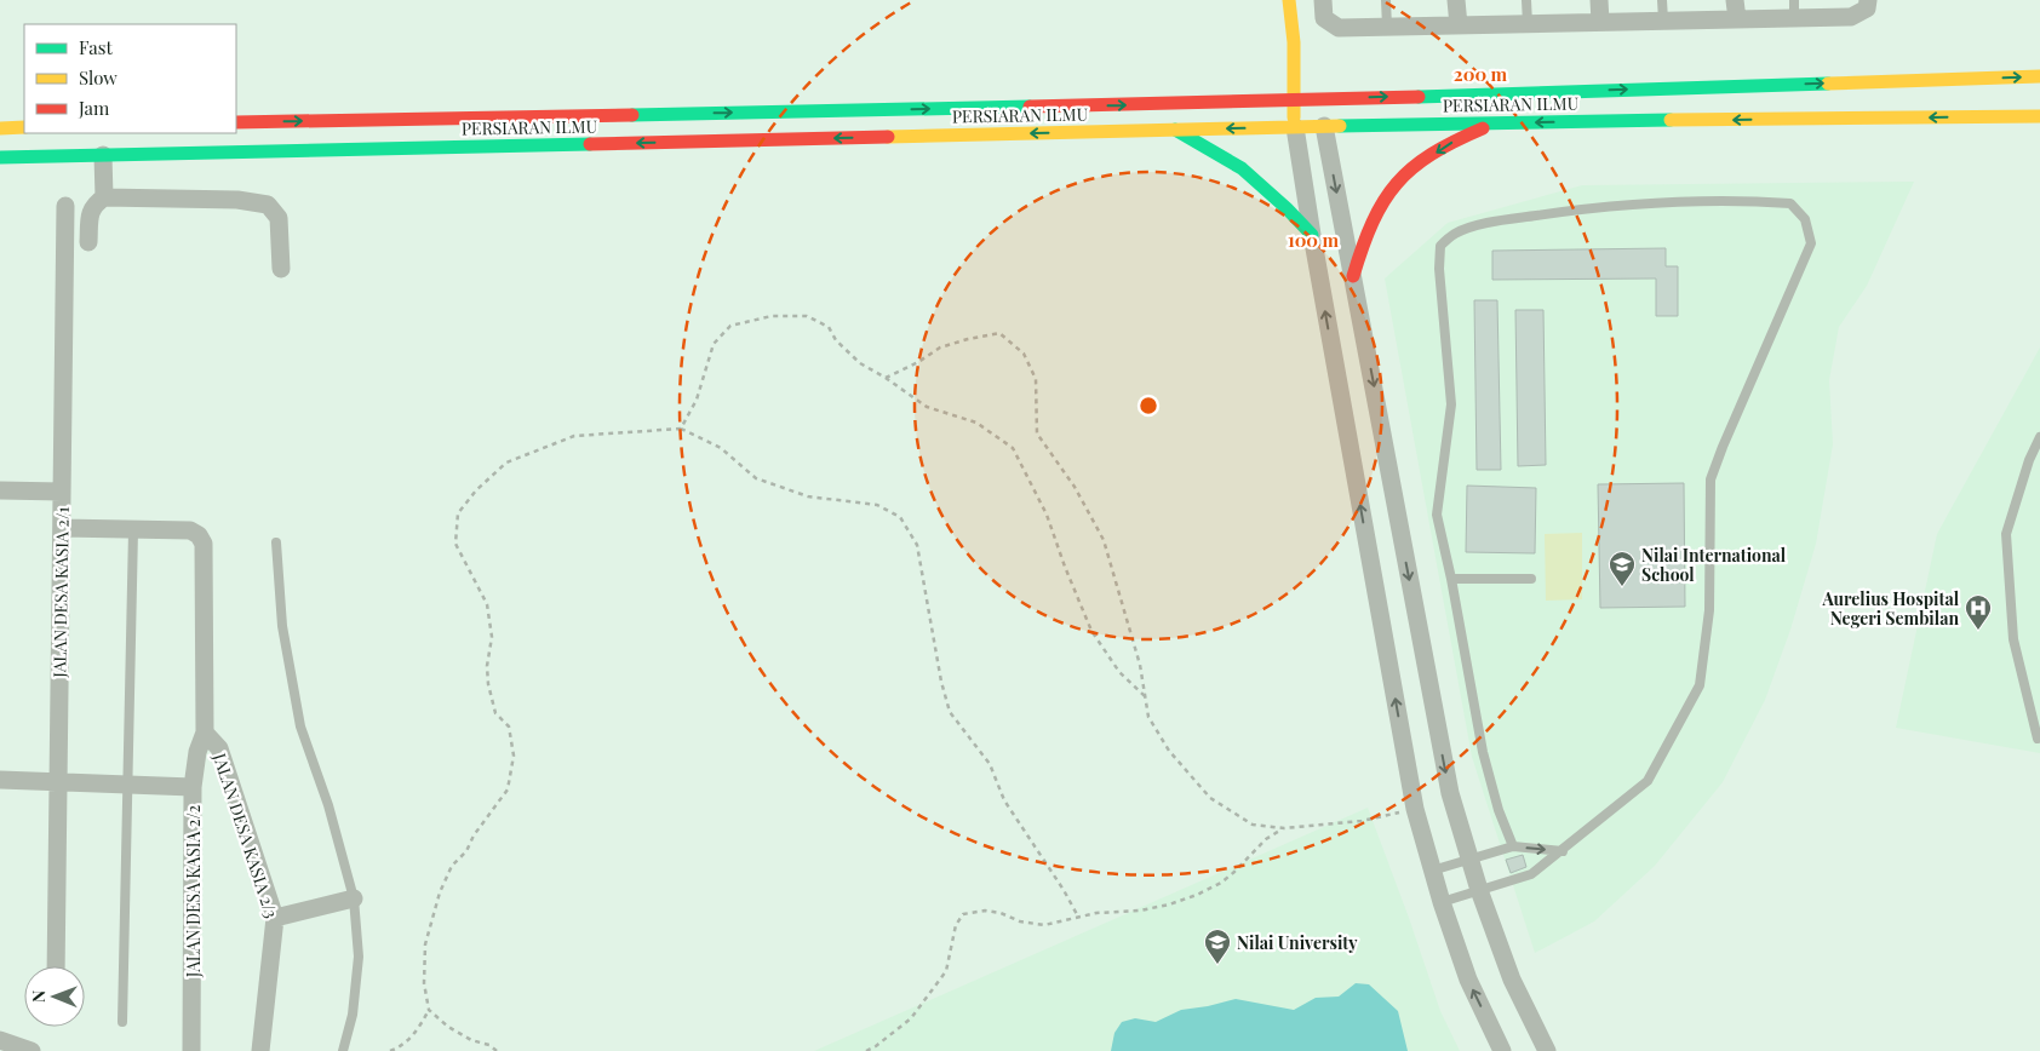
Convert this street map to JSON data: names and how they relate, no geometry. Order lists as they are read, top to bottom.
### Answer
{
  "streets": {
    "main road": ["PERSIARAN ILMU"],
    "street": ["JALAN DESA KASIA 2/1", "JALAN DESA KASIA 2/3", "JALAN DESA KASIA 2/2"]
  },
  "crossings": [
    ["JALAN DESA KASIA 2/1", "JALAN DESA KASIA 2/2"],
    ["JALAN DESA KASIA 2/3", "JALAN DESA KASIA 2/2"]
  ],
  "places": {
    "school or university": ["Nilai International School", "Nilai University"],
    "hospital": ["Aurelius Hospital Negeri Sembilan"]
  },
  "legend": ["Fast", "Slow", "Jam"],
  "north": "left",
  "rings": ["200 m", "100 m"]
}
